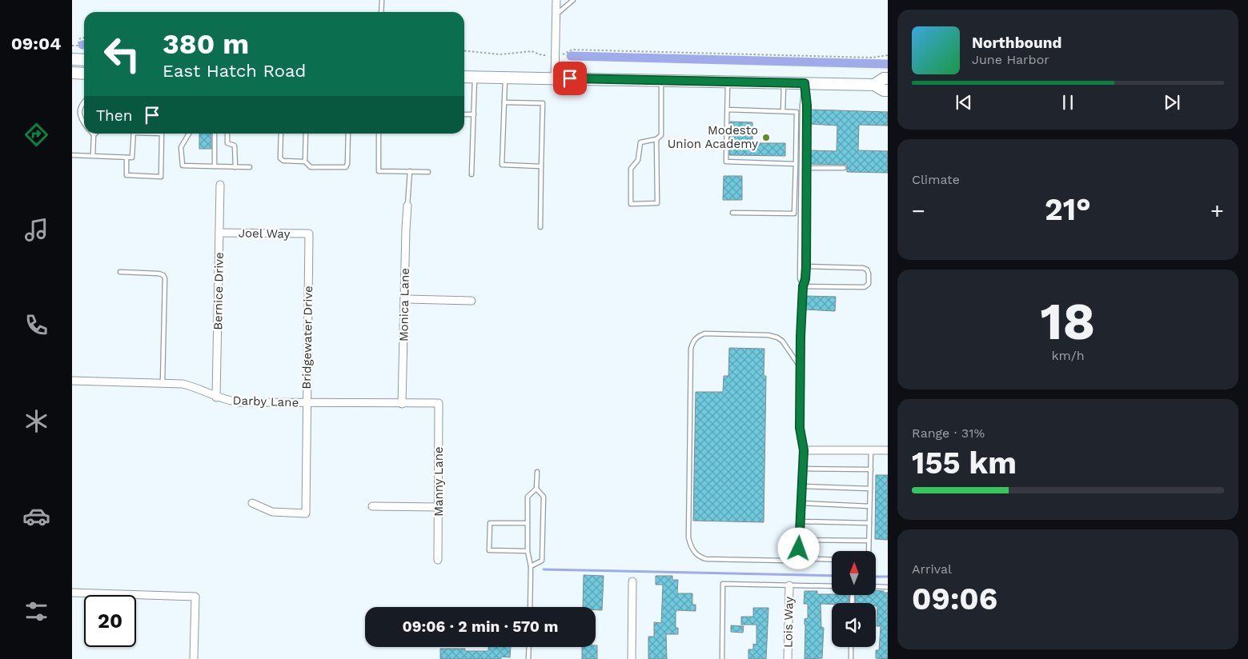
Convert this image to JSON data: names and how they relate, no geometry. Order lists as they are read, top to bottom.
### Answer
{
  "streets": {
    "street": [
      "Joel Way",
      "Bernice Drive",
      "Monica Lane",
      "Bridgewater Drive",
      "Darby Lane",
      "Manny Lane",
      "Lois Way"
    ]
  },
  "crossings": [
    ["Joel Way", "Bernice Drive"],
    ["Joel Way", "Bridgewater Drive"],
    ["Bernice Drive", "Darby Lane"],
    ["Monica Lane", "Darby Lane"],
    ["Bridgewater Drive", "Darby Lane"],
    ["Darby Lane", "Manny Lane"]
  ],
  "places": ["Modesto Union Academy"],
  "north": "top",
  "page": {
    "tabs": "09:04",
    "turn": ["380 m", "East Hatch Road"],
    "song": ["Northbound", "June Harbor"],
    "then": "Then",
    "tile": [
      "Climate",
      ["18", "km/h"],
      ["Range · 31%", "155 km"],
      ["Arrival", "09:06"]
    ],
    "heat": ["−", "21°", "+"],
    "limit": "20",
    "trip": "09:06 · 2 min · 570 m"
  }
}
